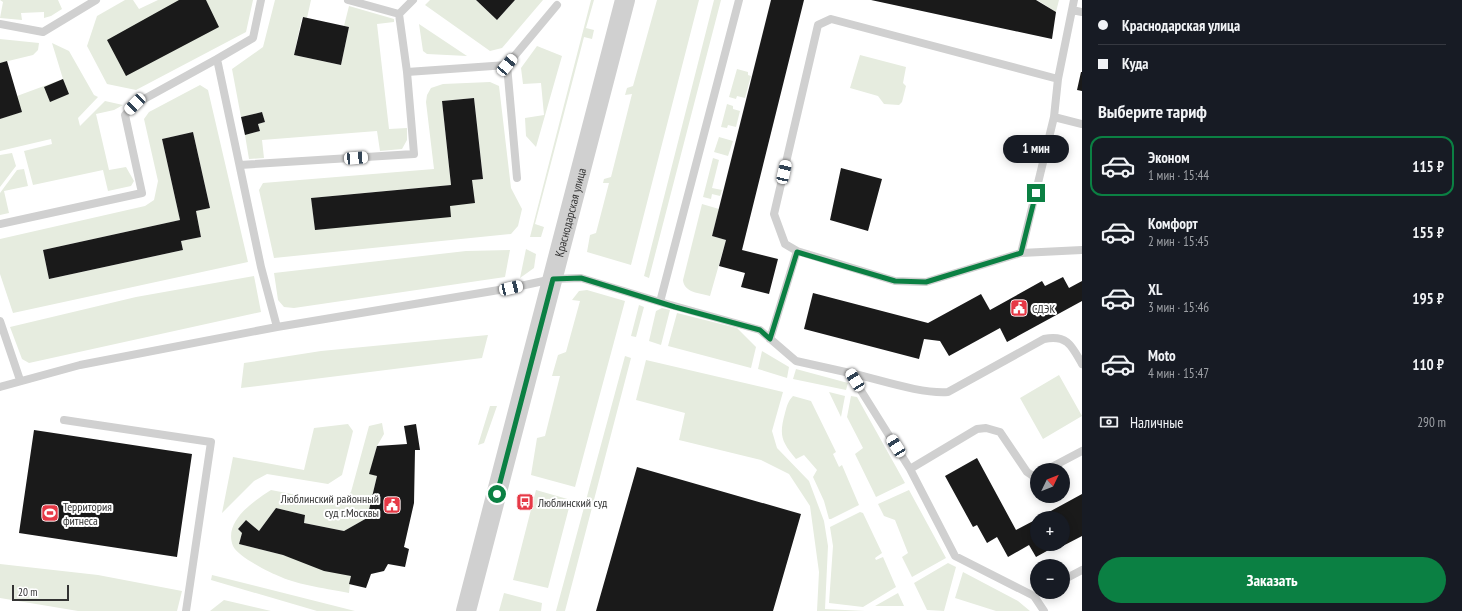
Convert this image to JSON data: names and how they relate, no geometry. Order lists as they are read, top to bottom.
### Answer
{
  "streets": {
    "street": ["Краснодарская улица"]
  },
  "places": {
    "public building": ["СДЭК", "Люблинский районный суд г.Москвы"],
    "bus stop": ["Люблинский суд"],
    "sports": ["Территория фитнеса"]
  },
  "scale_bar": "20 m",
  "north": "top right",
  "page": {
    "banner": ["Краснодарская улица", "Куда"],
    "heading": "Выберите тариф",
    "bubble": "1 мин",
    "list": [
      {
        "name": "Эконом",
        "note": "1 мин · 15:44",
        "value": "115 ₽"
      },
      {
        "name": "Комфорт",
        "note": "2 мин · 15:45",
        "value": "155 ₽"
      },
      {
        "name": "XL",
        "note": "3 мин · 15:46",
        "value": "195 ₽"
      },
      {
        "name": "Moto",
        "note": "4 мин · 15:47",
        "value": "110 ₽"
      }
    ],
    "pay": ["Наличные", "290 m"],
    "map_buttons": ["+", "−"],
    "buttons": "Заказать",
    "scale": "20 m"
  }
}
